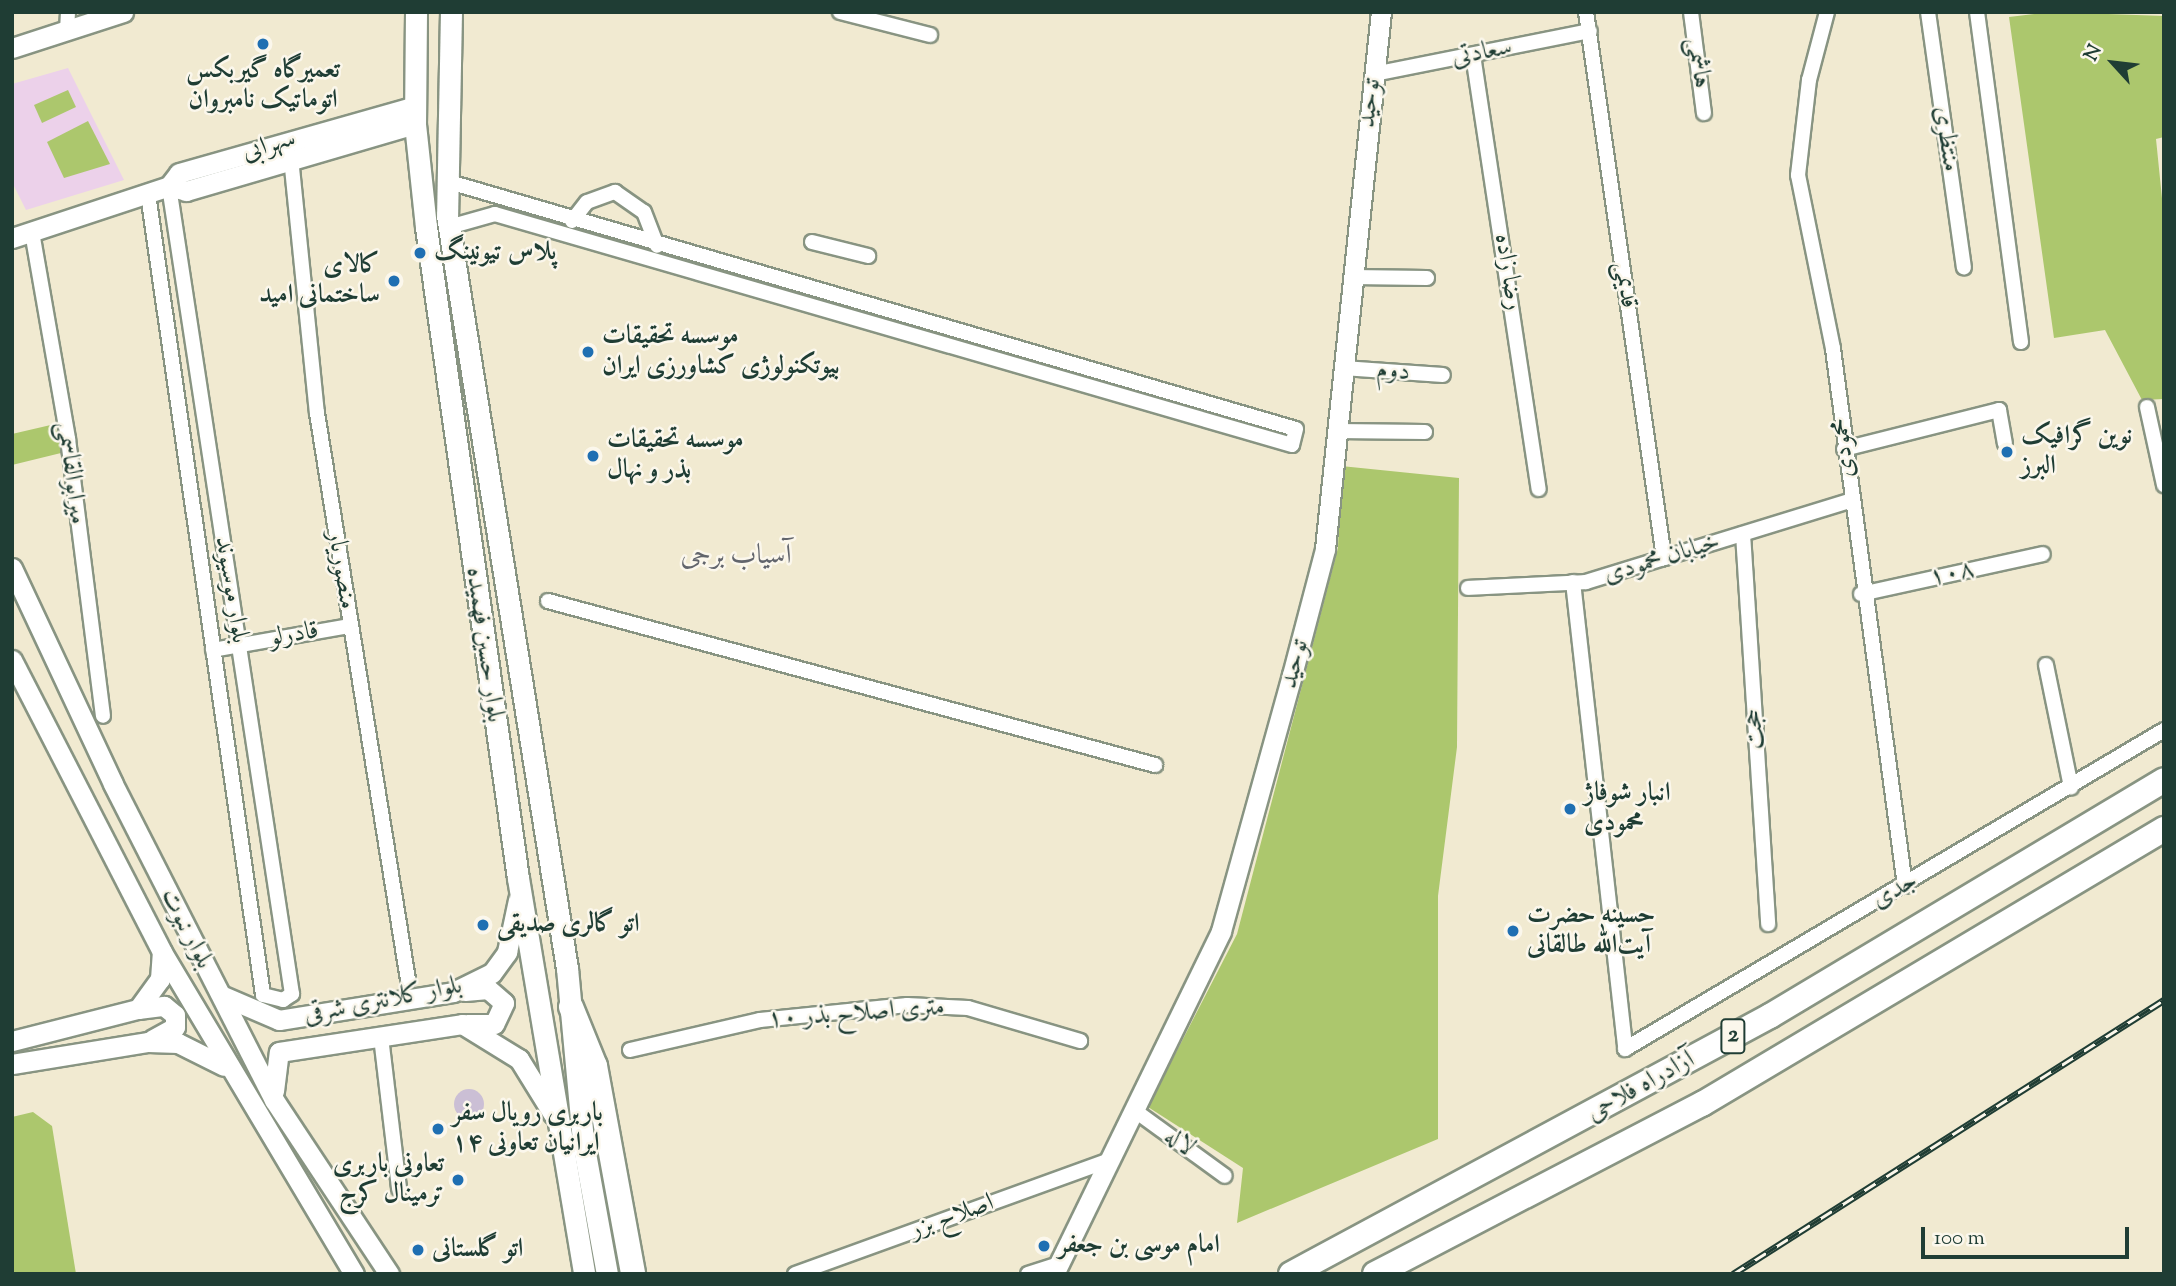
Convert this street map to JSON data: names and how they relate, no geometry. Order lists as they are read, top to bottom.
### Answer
{
  "streets": {
    "highway": ["2", "آزادراه فلاحی"],
    "main road": ["بلوار حسین فهمیده"],
    "street": [
      "سعادتی",
      "هاشمی",
      "توحید",
      "منتظری",
      "سهرابی",
      "رضا زاده",
      "قدیمی",
      "دوم",
      "محمودی",
      "میرابوالقاسمی",
      "خیابان محمودی",
      "منصوریار",
      "۱۰۸",
      "بلوار موسیوند",
      "قادرلو",
      "حجت",
      "جدی",
      "بلوار نبوت",
      "بلوار کلانتری شرقی",
      "۱۰ متری اصلاح بذر",
      "لاله",
      "اصلاح بزر"
    ]
  },
  "crossings": [
    ["سعادتی", "توحید"],
    ["سعادتی", "رضا زاده"],
    ["سعادتی", "قدیمی"],
    ["توحید", "دوم"],
    ["توحید", "لاله"],
    ["توحید", "اصلاح بزر"],
    ["سهرابی", "میرابوالقاسمی"],
    ["سهرابی", "منصوریار"],
    ["سهرابی", "بلوار موسیوند"],
    ["سهرابی", "بلوار حسین فهمیده"],
    ["قدیمی", "خیابان محمودی"],
    ["محمودی", "خیابان محمودی"],
    ["محمودی", "۱۰۸"],
    ["محمودی", "جدی"],
    ["خیابان محمودی", "حجت"],
    ["خیابان محمودی", "جدی"],
    ["منصوریار", "قادرلو"],
    ["بلوار موسیوند", "قادرلو"],
    ["بلوار حسین فهمیده", "بلوار کلانتری شرقی"],
    ["بلوار نبوت", "بلوار کلانتری شرقی"]
  ],
  "districts": ["آسیاب برجی"],
  "places": [
    "تعمیرگاه گیربکس اتوماتیک نامبروان",
    "پلاس تیونینگ",
    "کالای ساختمانی امید",
    "موسسه تحقیقات بیوتکنولوژی کشاورزی ایران",
    "نوین گرافیک البرز",
    "موسسه تحقیقات بذر و نهال",
    "انبار شوفاژ محمودی",
    "اتو گالری صدیقی",
    "حسینه حضرت آیت‌الله طالقانی",
    "باربری رویال سفر ایرانیان تعاونی ۱۴",
    "تعاونی باربری ترمینال کرج",
    "امام موسی بن جعفر",
    "اتو گلستانی"
  ],
  "scale_bar": "100 m",
  "north": "top left"
}
